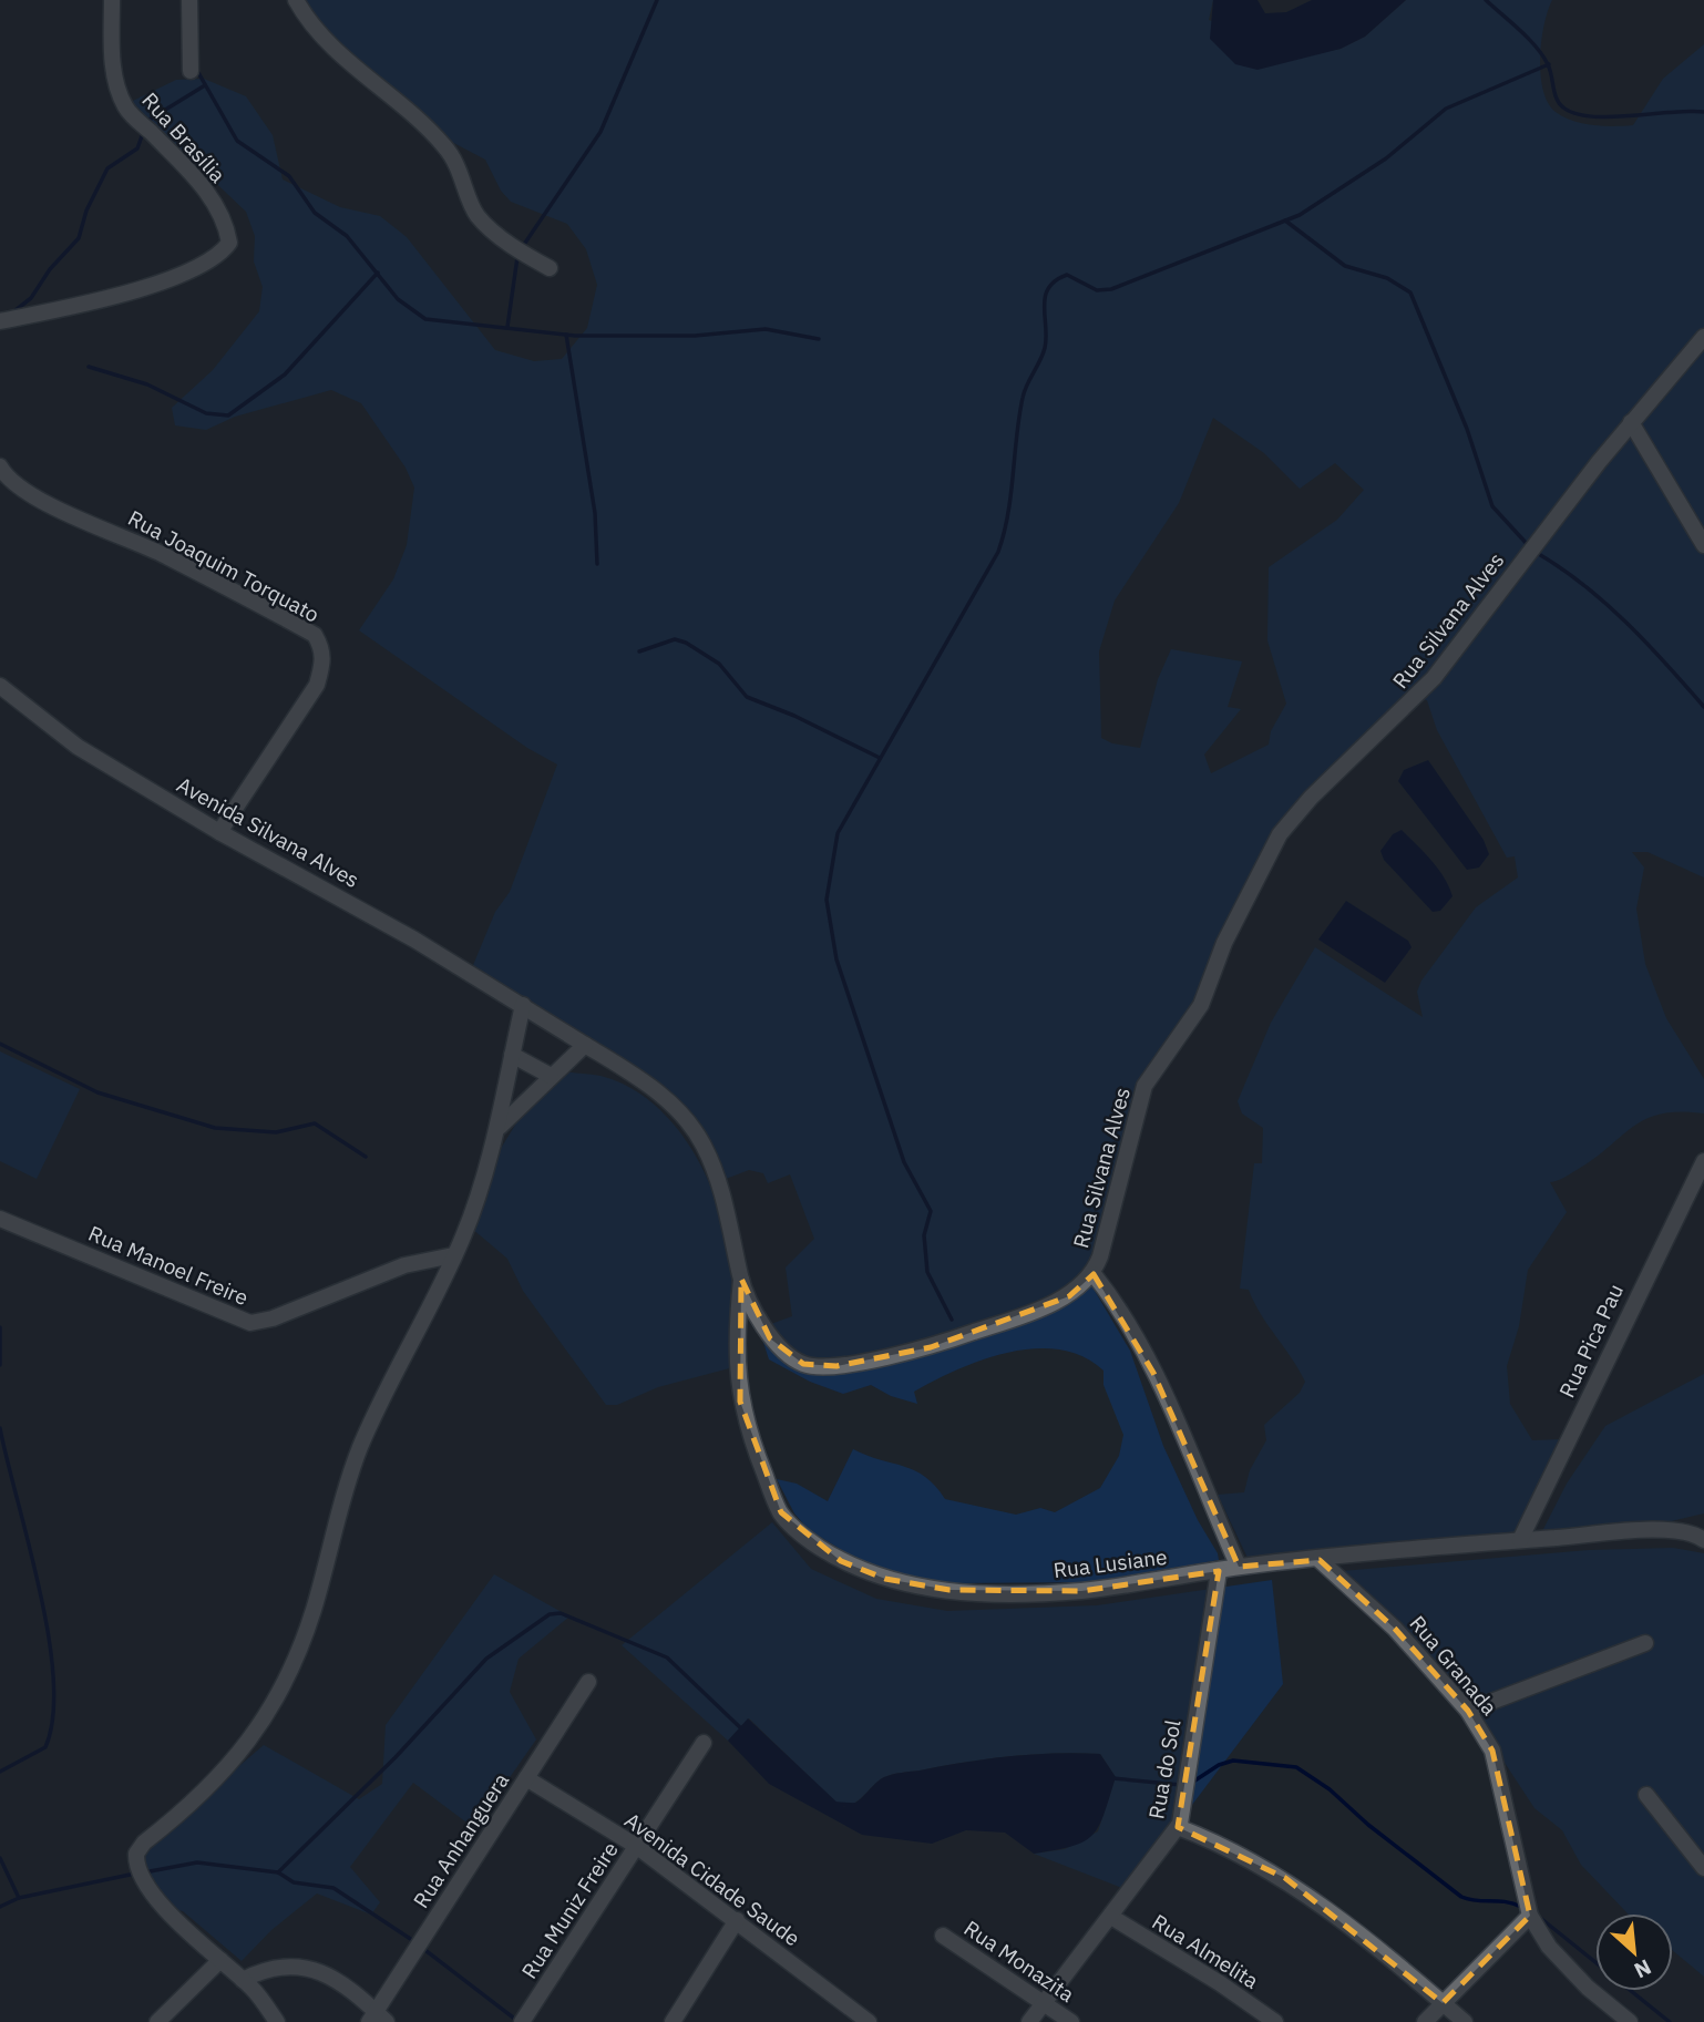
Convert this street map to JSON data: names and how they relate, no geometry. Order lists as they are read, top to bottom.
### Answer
{
  "streets": {
    "street": [
      "Rua Brasília",
      "Rua Joaquim Torquato",
      "Rua Silvana Alves",
      "Avenida Silvana Alves",
      "Rua Manoel Freire",
      "Rua Pica Pau",
      "Rua Lusiane",
      "Rua Granada",
      "Rua do Sol",
      "Rua Anhanguera",
      "Avenida Cidade Saude",
      "Rua Muniz Freire",
      "Rua Almelita",
      "Rua Monazita"
    ]
  },
  "crossings": [
    ["Rua Joaquim Torquato", "Avenida Silvana Alves"],
    ["Rua Silvana Alves", "Avenida Silvana Alves"],
    ["Rua Silvana Alves", "Rua Lusiane"],
    ["Rua Pica Pau", "Rua Lusiane"],
    ["Rua Lusiane", "Rua Granada"],
    ["Rua Lusiane", "Rua do Sol"],
    ["Rua do Sol", "Rua Almelita"],
    ["Rua do Sol", "Rua Monazita"],
    ["Rua Anhanguera", "Avenida Cidade Saude"],
    ["Avenida Cidade Saude", "Rua Muniz Freire"]
  ],
  "north": "bottom right"
}
